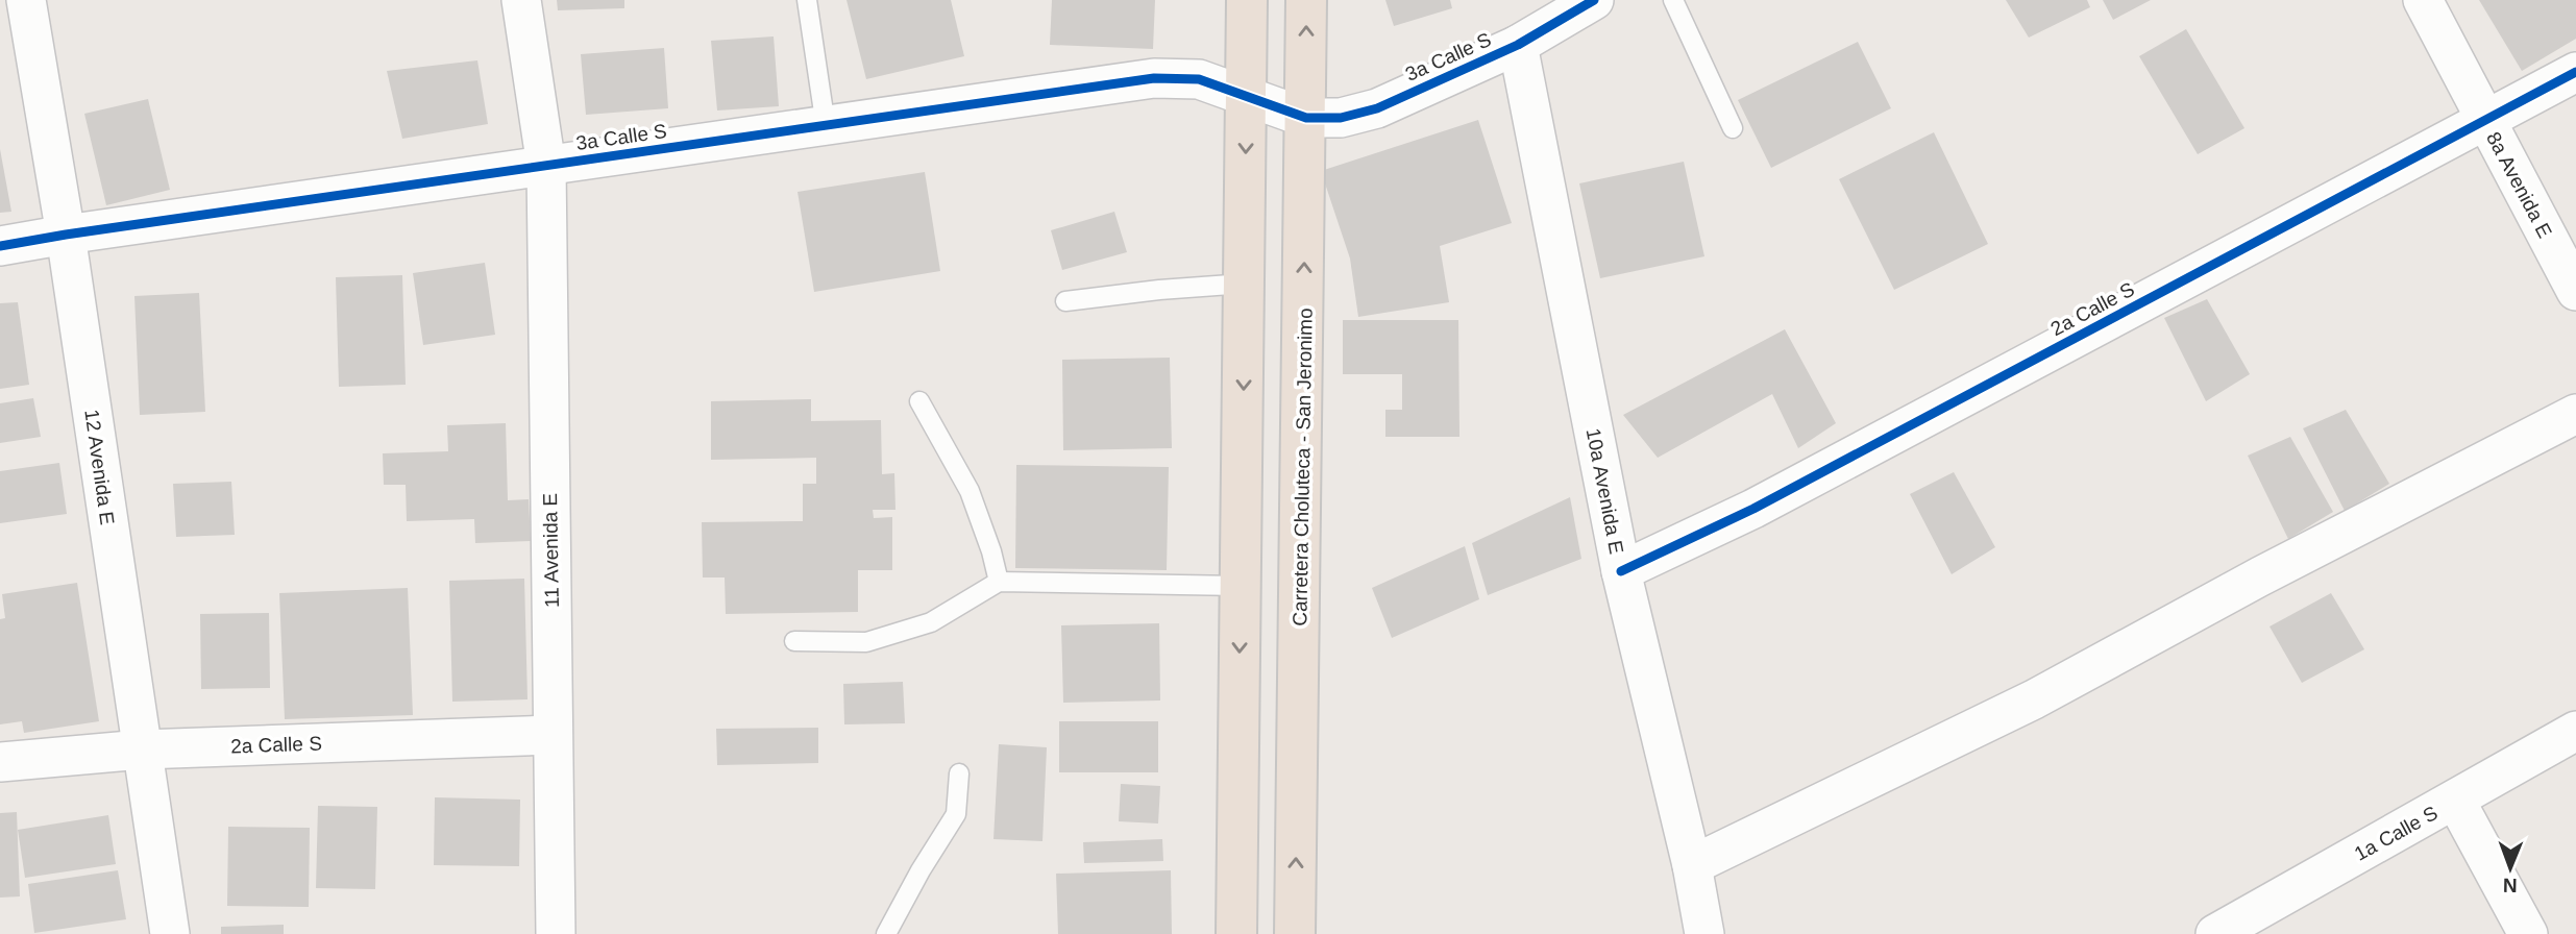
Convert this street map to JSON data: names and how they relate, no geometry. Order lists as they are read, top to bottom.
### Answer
{
  "streets": {
    "highway": ["Carretera Choluteca - San Jeronimo"],
    "street": [
      "3a Calle S",
      "8a Avenida E",
      "2a Calle S",
      "12 Avenida E",
      "10a Avenida E",
      "11 Avenida E",
      "1a Calle S"
    ]
  },
  "crossings": [
    ["3a Calle S", "12 Avenida E"],
    ["3a Calle S", "Carretera Choluteca - San Jeronimo"],
    ["3a Calle S", "10a Avenida E"],
    ["3a Calle S", "11 Avenida E"],
    ["8a Avenida E", "2a Calle S"],
    ["2a Calle S", "12 Avenida E"],
    ["2a Calle S", "10a Avenida E"],
    ["2a Calle S", "11 Avenida E"]
  ],
  "north": "bottom"
}
